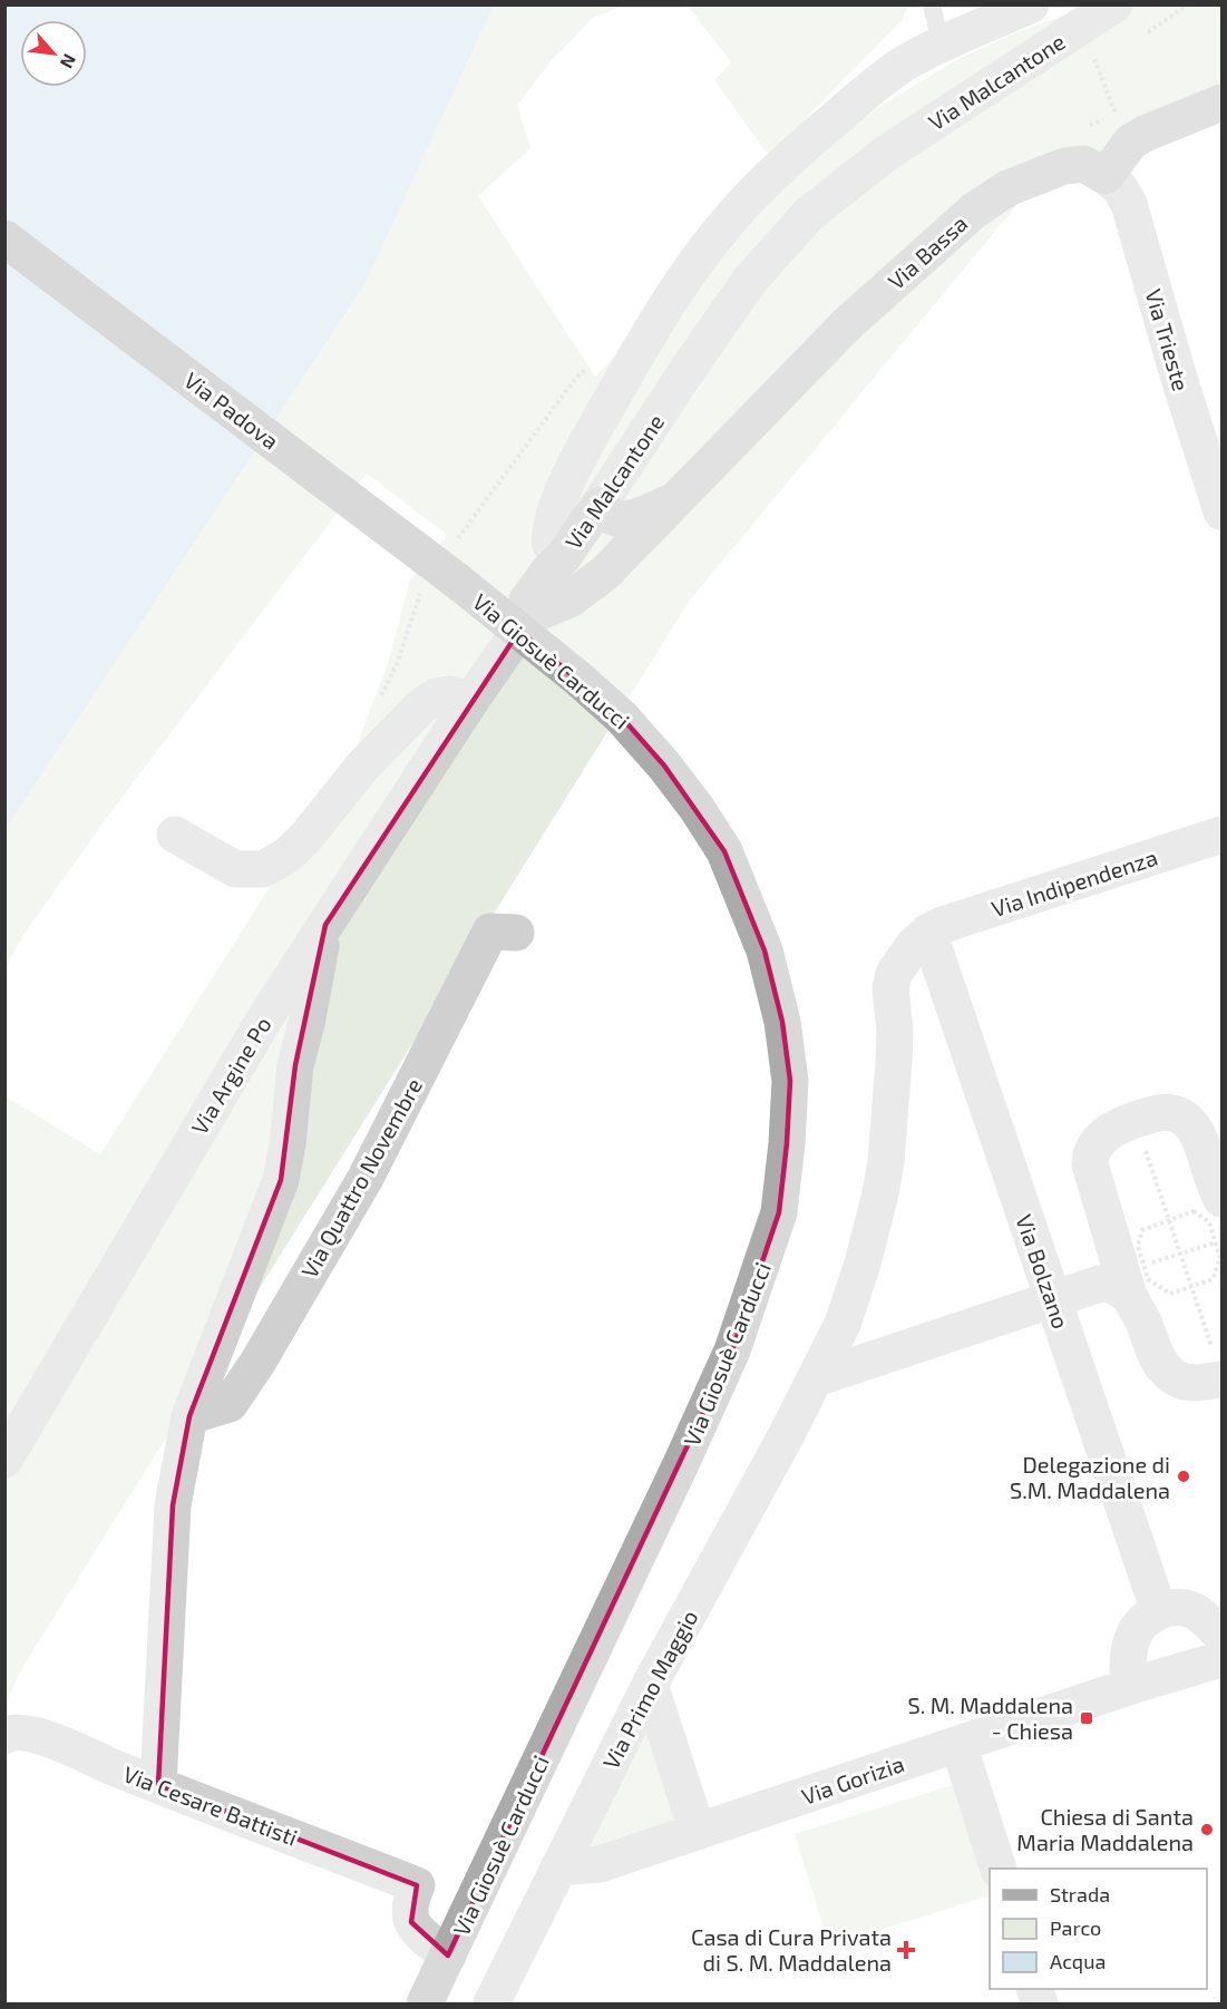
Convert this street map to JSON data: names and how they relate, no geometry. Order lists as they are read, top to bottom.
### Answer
{
  "streets": {
    "main road": ["Via Padova", "Via Giosuè Carducci"],
    "street": [
      "Via Malcantone",
      "Via Bassa",
      "Via Trieste",
      "Via Indipendenza",
      "Via Argine Po",
      "Via Quattro Novembre",
      "Via Bolzano",
      "Via Primo Maggio",
      "Via Gorizia",
      "Via Cesare Battisti"
    ]
  },
  "crossings": [
    ["Via Bassa", "Via Trieste"],
    ["Via Bassa", "Via Giosuè Carducci"],
    ["Via Bassa", "Via Argine Po"],
    ["Via Padova", "Via Giosuè Carducci"],
    ["Via Giosuè Carducci", "Via Argine Po"],
    ["Via Giosuè Carducci", "Via Cesare Battisti"],
    ["Via Indipendenza", "Via Bolzano"],
    ["Via Indipendenza", "Via Primo Maggio"],
    ["Via Bolzano", "Via Primo Maggio"],
    ["Via Primo Maggio", "Via Gorizia"]
  ],
  "places": {
    "other": ["Delegazione di S.M. Maddalena", "Chiesa di Santa Maria Maddalena"],
    "transit": ["S. M. Maddalena - Chiesa"],
    "health": ["Casa di Cura Privata di S. M. Maddalena"]
  },
  "legend": ["Strada", "Parco", "Acqua"],
  "north": "bottom right"
}
